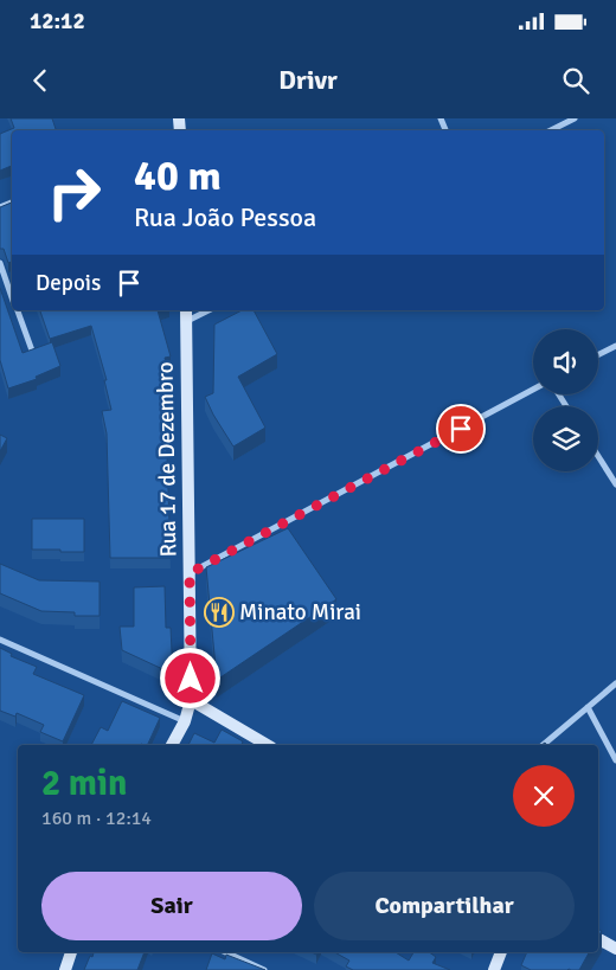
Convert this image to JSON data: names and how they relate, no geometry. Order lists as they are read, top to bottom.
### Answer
{
  "streets": {
    "main road": ["Rua 17 de Dezembro"]
  },
  "places": {
    "restaurant": ["Minato Mirai"]
  },
  "page": {
    "status": "12:12",
    "header": "Drivr",
    "turn": ["40 m", "Rua João Pessoa"],
    "then": "Depois",
    "heading": ["2 min", "160 m · 12:14"],
    "buttons": ["Sair", "Compartilhar"]
  }
}
